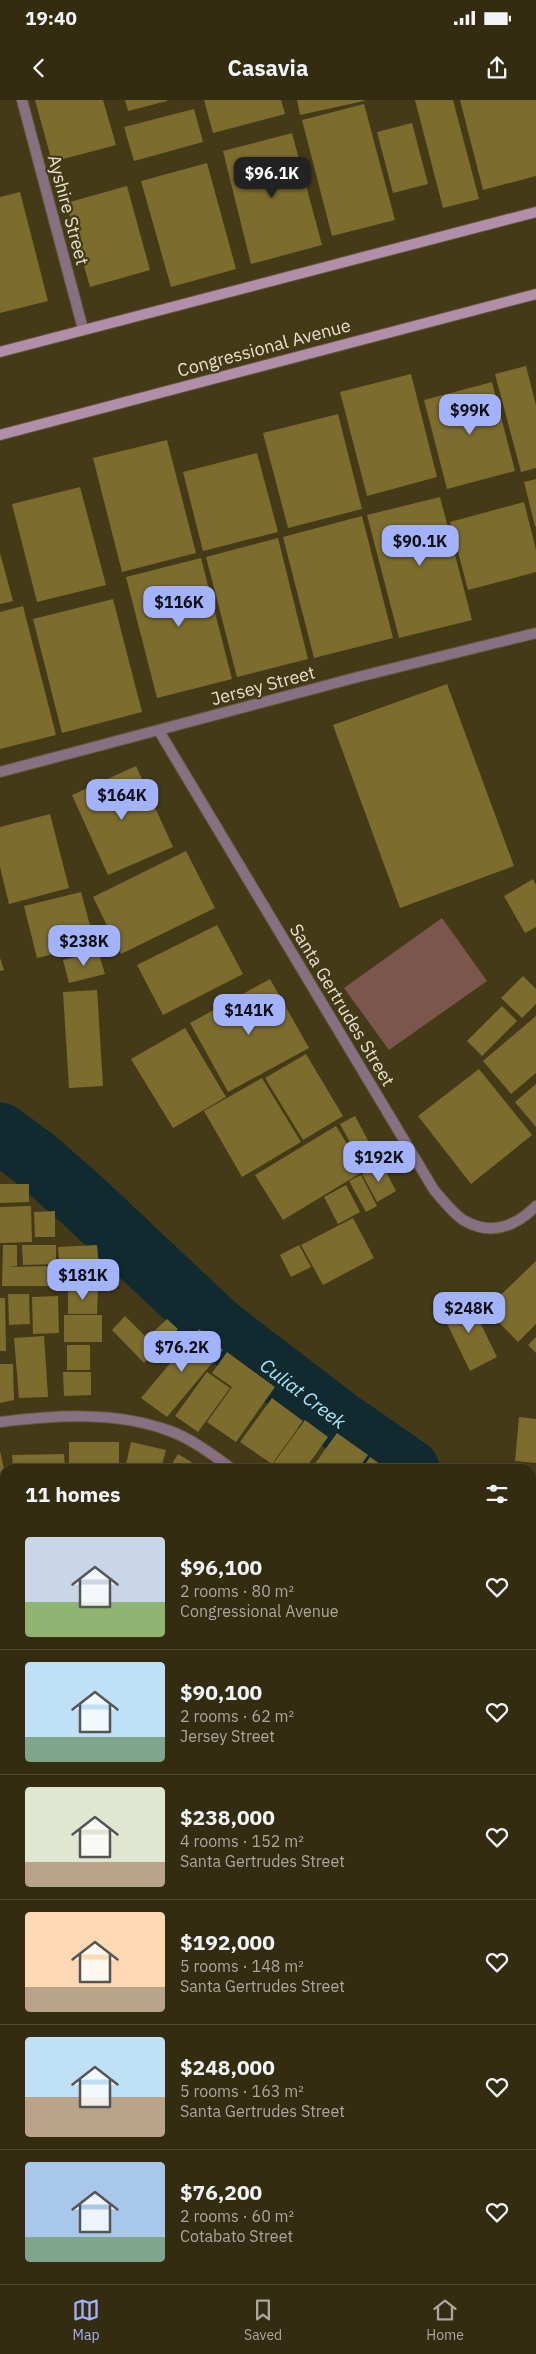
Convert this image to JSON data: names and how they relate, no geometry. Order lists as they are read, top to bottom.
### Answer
{
  "streets": {
    "main road": ["Congressional Avenue"],
    "street": ["Ayshire Street", "Jersey Street", "Santa Gertrudes Street"]
  },
  "crossings": [
    ["Jersey Street", "Santa Gertrudes Street"]
  ],
  "water": ["Culiat Creek"],
  "page": {
    "status": "19:40",
    "header": "Casavia",
    "price": [
      "$96.1K",
      "$99K",
      "$90.1K",
      "$116K",
      "$164K",
      "$238K",
      "$141K",
      "$192K",
      "$181K",
      "$248K",
      "$76.2K"
    ],
    "heading": "11 homes",
    "list": [
      {
        "name": "$96,100",
        "note": "2 rooms · 80 m² · Congressional Avenue"
      },
      {
        "name": "$90,100",
        "note": "2 rooms · 62 m² · Jersey Street"
      },
      {
        "name": "$238,000",
        "note": "4 rooms · 152 m² · Santa Gertrudes Street"
      },
      {
        "name": "$192,000",
        "note": "5 rooms · 148 m² · Santa Gertrudes Street"
      },
      {
        "name": "$248,000",
        "note": "5 rooms · 163 m² · Santa Gertrudes Street"
      },
      {
        "name": "$76,200",
        "note": "2 rooms · 60 m² · Cotabato Street"
      }
    ],
    "tabs": ["Map", "Saved", "Home"]
  }
}
